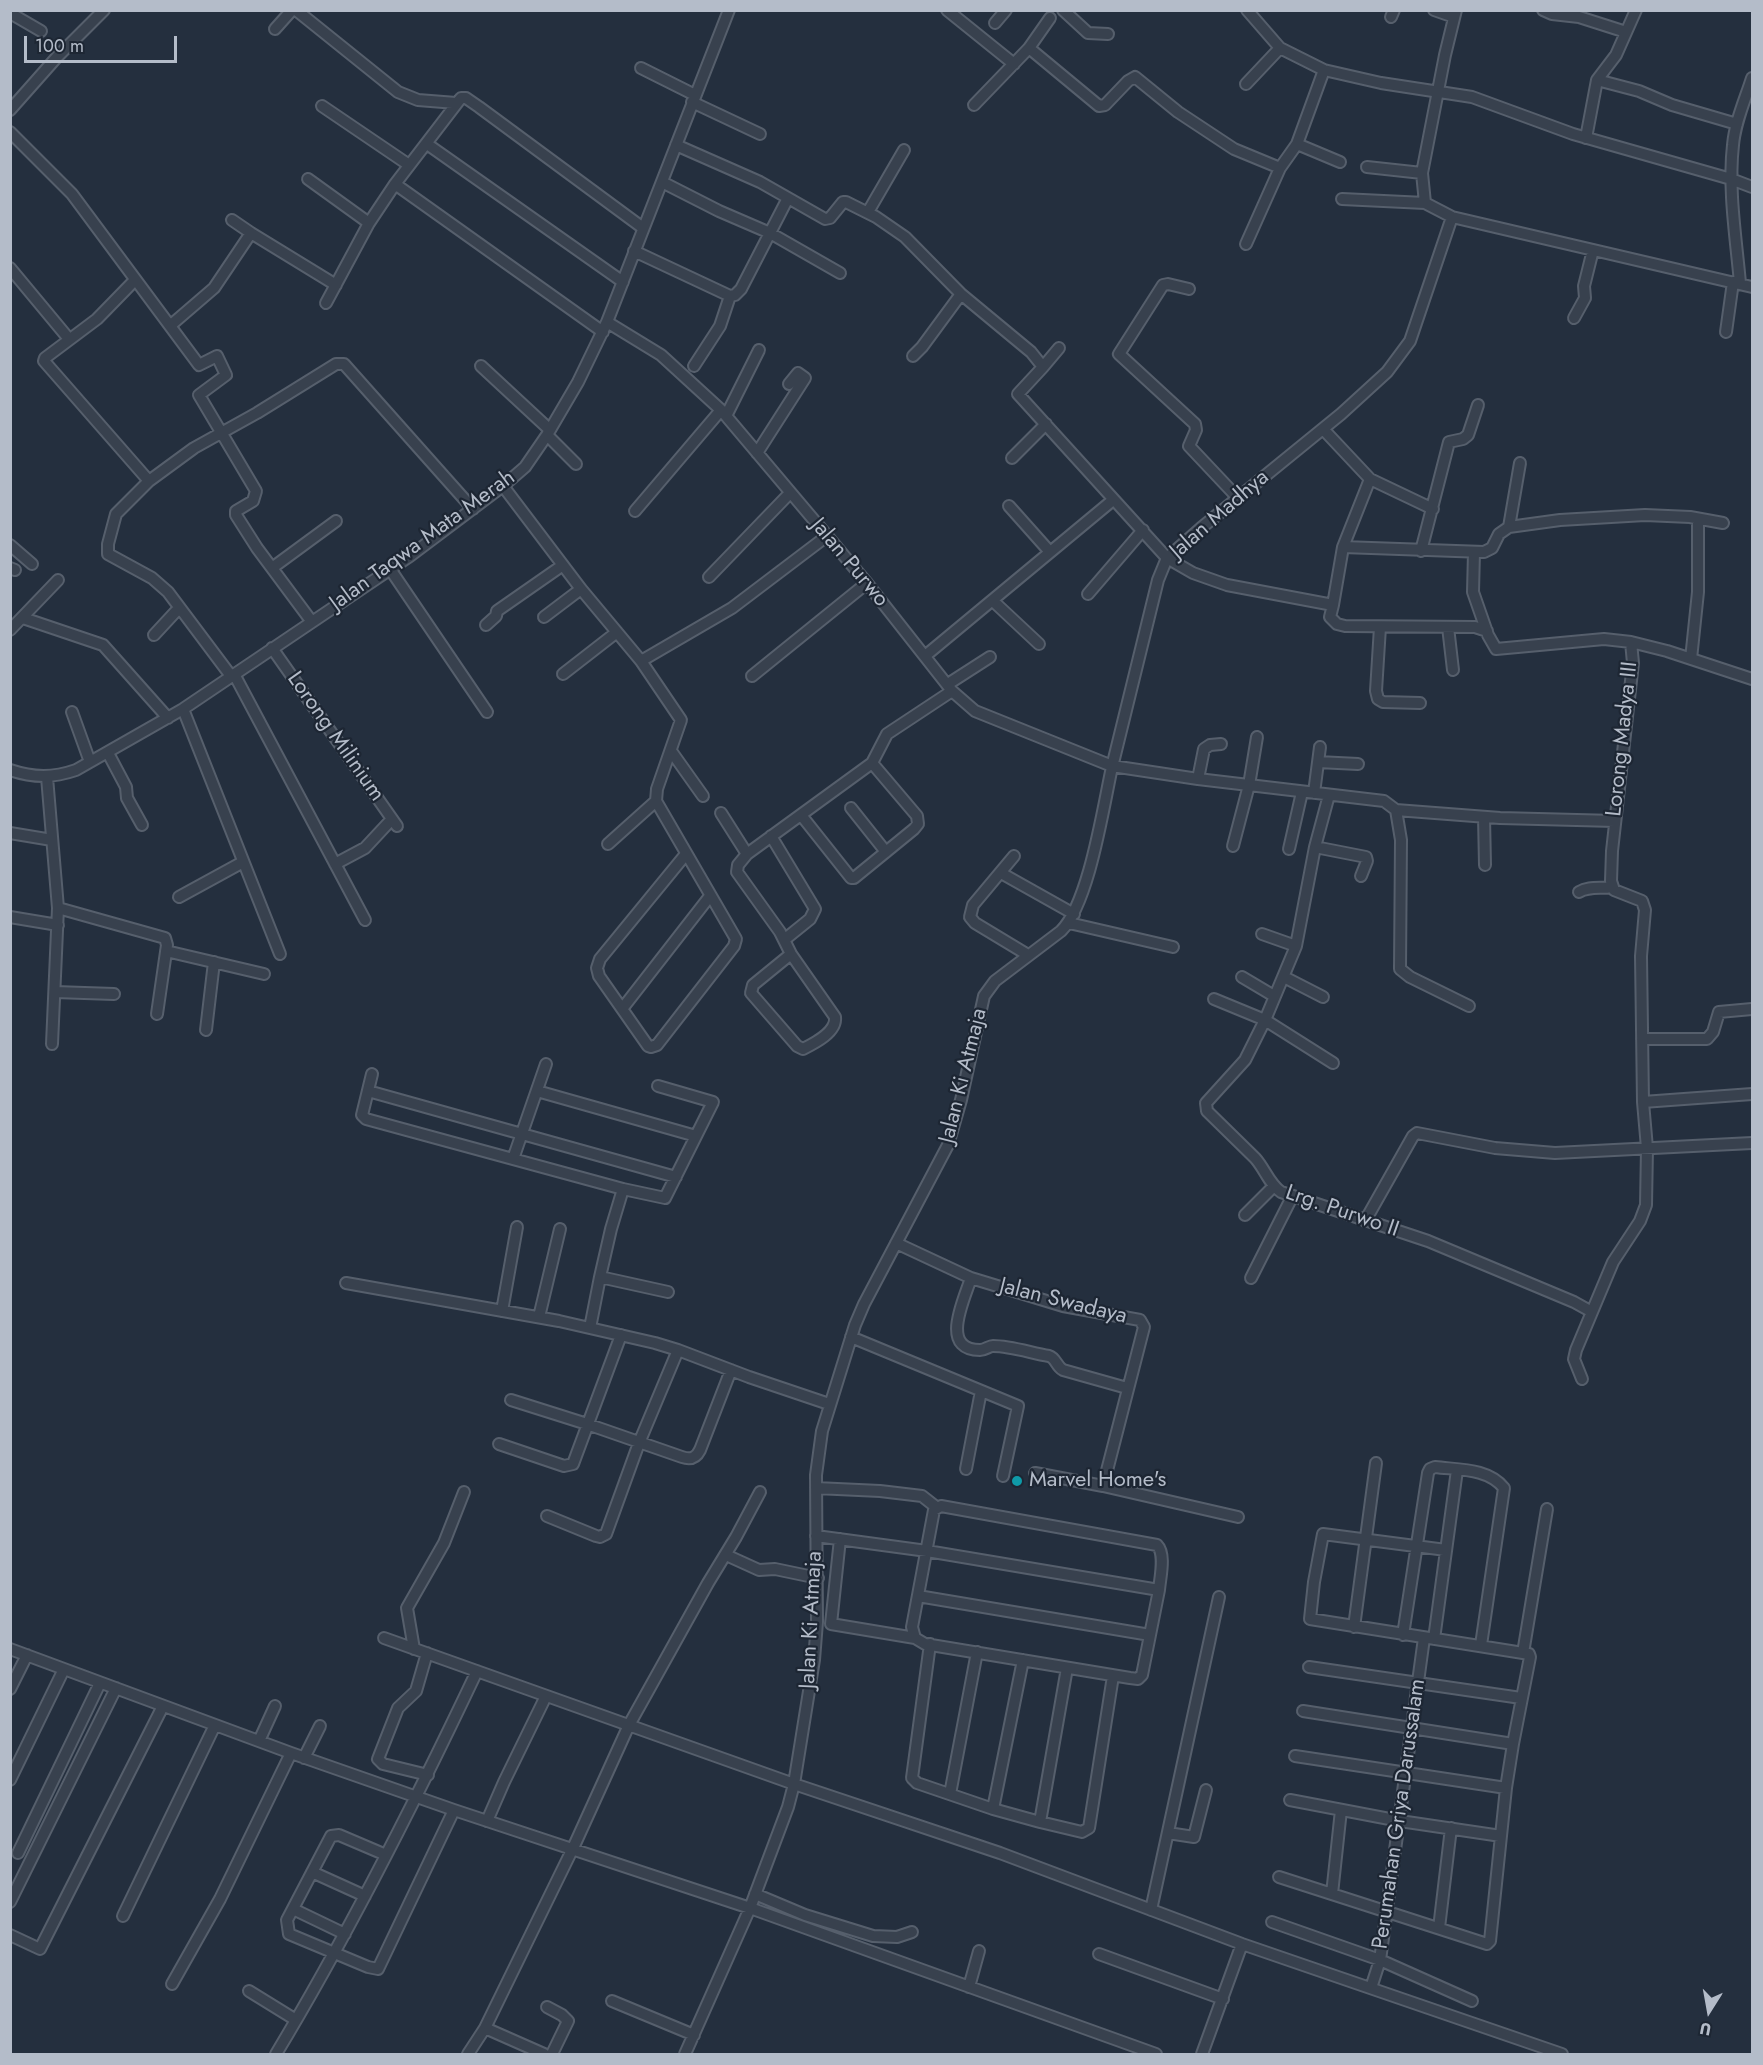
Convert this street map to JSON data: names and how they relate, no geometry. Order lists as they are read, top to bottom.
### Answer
{
  "streets": {
    "street": [
      "Jalan Madhya",
      "Jalan Taqwa Mata Merah",
      "Jalan Purwo",
      "Lorong Milinium",
      "Lorong Madya III",
      "Jalan Ki Atmaja",
      "Lrg. Purwo II",
      "Jalan Swadaya",
      "Perumahan Griya Darussalam"
    ]
  },
  "crossings": [
    ["Jalan Madhya", "Jalan Purwo"],
    ["Jalan Taqwa Mata Merah", "Jalan Purwo"],
    ["Jalan Taqwa Mata Merah", "Lorong Milinium"],
    ["Jalan Ki Atmaja", "Jalan Swadaya"]
  ],
  "places": ["Marvel Home's"],
  "scale_bar": "100 m",
  "north": "bottom"
}
